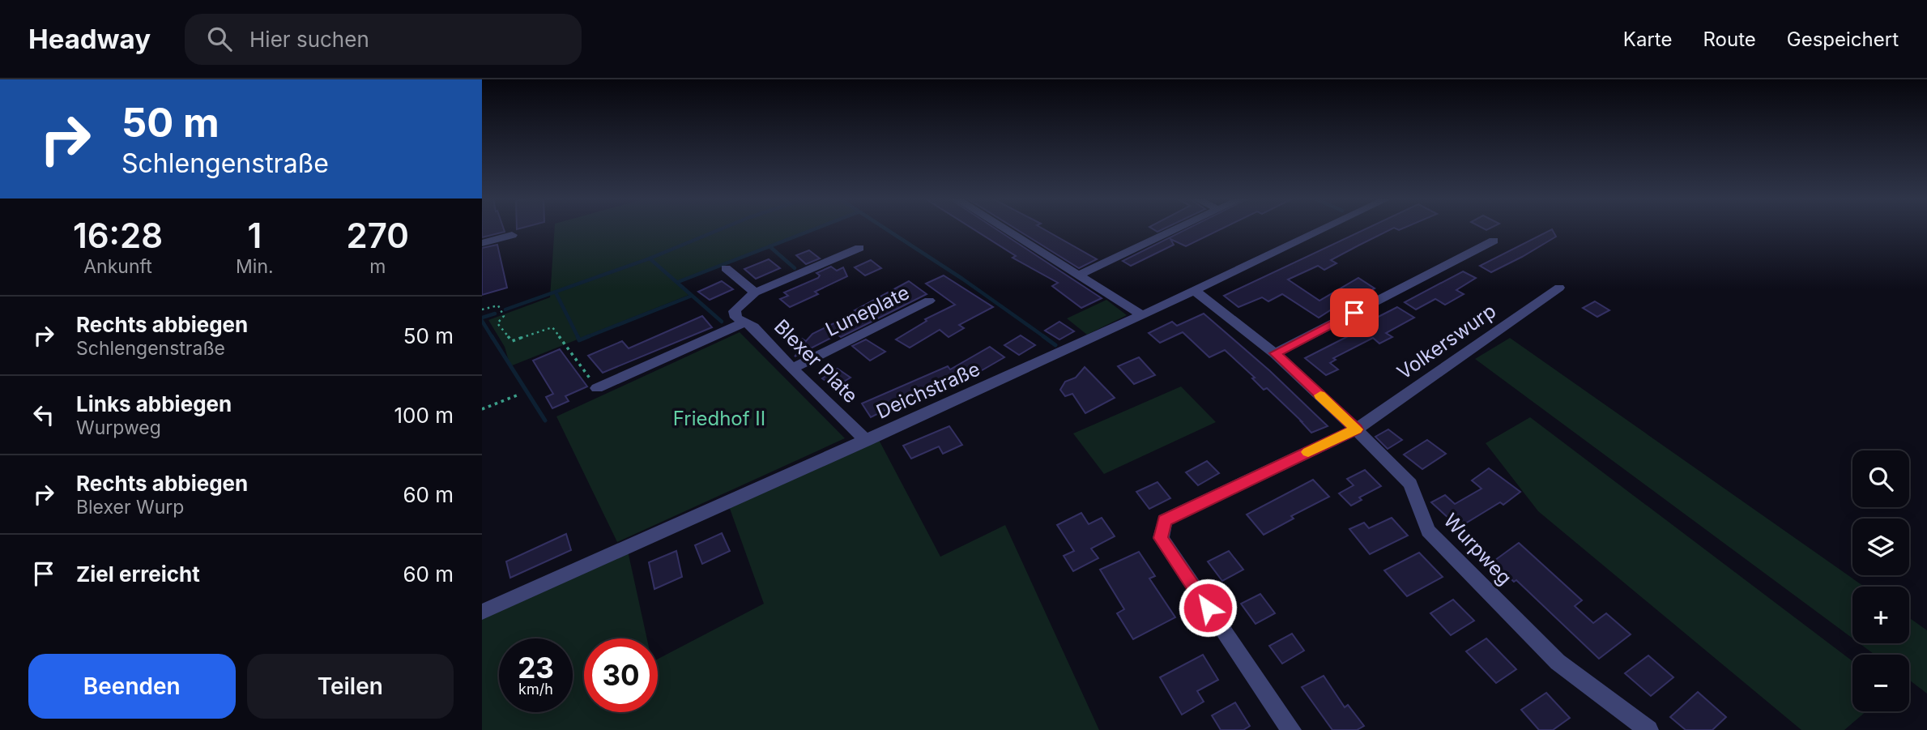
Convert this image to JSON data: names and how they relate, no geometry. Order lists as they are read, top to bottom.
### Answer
{
  "streets": {
    "street": [
      "Luneplate",
      "Volkerswurp",
      "Blexer Plate",
      "Deichstraße",
      "Wurpweg"
    ]
  },
  "crossings": [
    ["Luneplate", "Blexer Plate"],
    ["Volkerswurp", "Wurpweg"],
    ["Blexer Plate", "Deichstraße"],
    ["Deichstraße", "Wurpweg"]
  ],
  "parks": ["Friedhof II"],
  "page": {
    "header": "Headway",
    "search": "Hier suchen",
    "nav": ["Karte", "Route", "Gespeichert"],
    "turn": ["50 m", "Schlengenstraße"],
    "eta": [
      "16:28",
      "Ankunft",
      "1",
      "Min.",
      "270",
      "m"
    ],
    "list": [
      {
        "name": "Rechts abbiegen",
        "note": "Schlengenstraße",
        "value": "50 m"
      },
      {
        "name": "Links abbiegen",
        "note": "Wurpweg",
        "value": "100 m"
      },
      {
        "name": "Rechts abbiegen",
        "note": "Blexer Wurp",
        "value": "60 m"
      },
      {
        "name": "Ziel erreicht",
        "value": "60 m"
      }
    ],
    "map_buttons": ["+", "−"],
    "speed": "23 km/h",
    "limit": "30",
    "buttons": ["Beenden", "Teilen"]
  }
}
